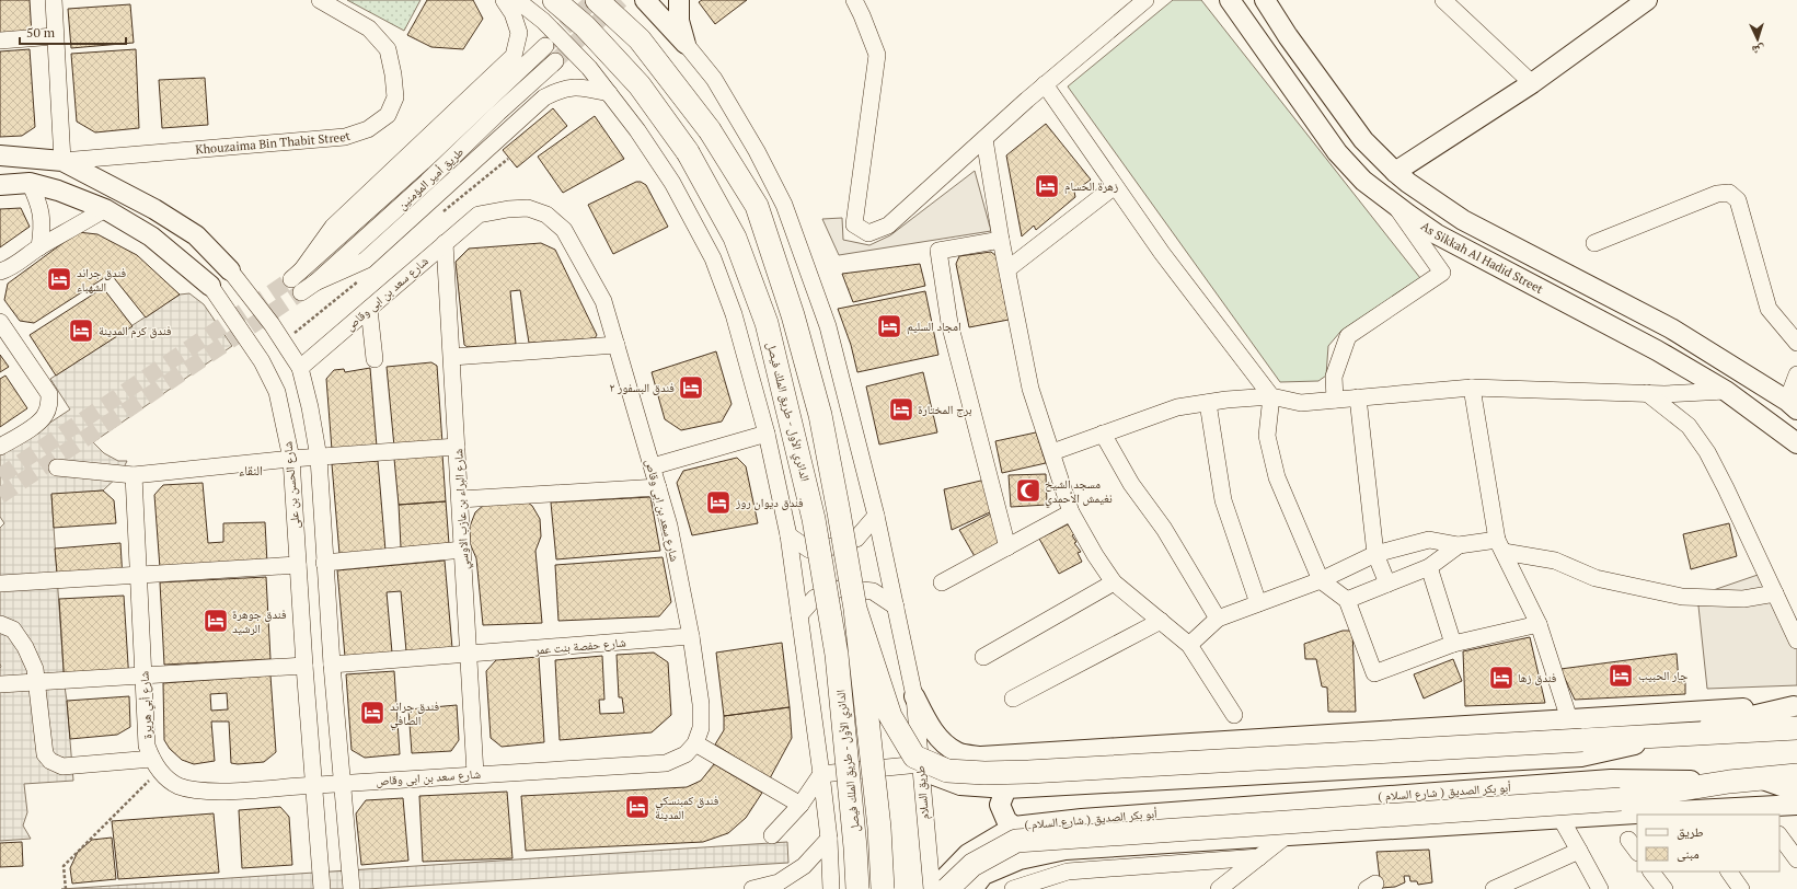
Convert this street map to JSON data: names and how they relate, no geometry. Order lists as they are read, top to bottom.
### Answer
{
  "streets": {
    "highway": ["الدائري الأول - طريق الملك فيصل", "( شارع السلام ) أبو بكر الصديق"],
    "main road": ["Khouzaima Bin Thabit Street", "As Sikkah Al Hadid Street", "شارع الحسن بن على"],
    "street": [
      "طريق أمير المؤمنين",
      "شارع سعد بن ابى وقاص",
      "شارع البراء بن عازب الاوسي",
      "شارع حفصة بنت عمر",
      "شارع أبي هريرة",
      "طريق السلام"
    ]
  },
  "crossings": [
    ["شارع سعد بن ابى وقاص", "شارع الحسن بن على"],
    ["شارع سعد بن ابى وقاص", "شارع البراء بن عازب الاوسي"],
    ["شارع سعد بن ابى وقاص", "شارع حفصة بنت عمر"],
    ["شارع البراء بن عازب الاوسي", "شارع حفصة بنت عمر"]
  ],
  "districts": ["النقاء"],
  "places": {
    "hotel": [
      "زهرة الحسام",
      "فندق جراند الشهباء",
      "امجاد السلیم",
      "فندق كرم المدينة",
      "فندق البسفور ٢",
      "برج المختارة",
      "فندق ديوان روز",
      "فندق جوهرة الرشيد",
      "جار الحبيب",
      "فندق زها",
      "فندق جراند الصافي",
      "فندق كمبنسكي المدينة"
    ],
    "mosque": ["مسجد الشيخ نغيمش الأحمدي"]
  },
  "legend": ["طريق", "مبنى"],
  "scale_bar": "50 m",
  "north": "bottom"
}
